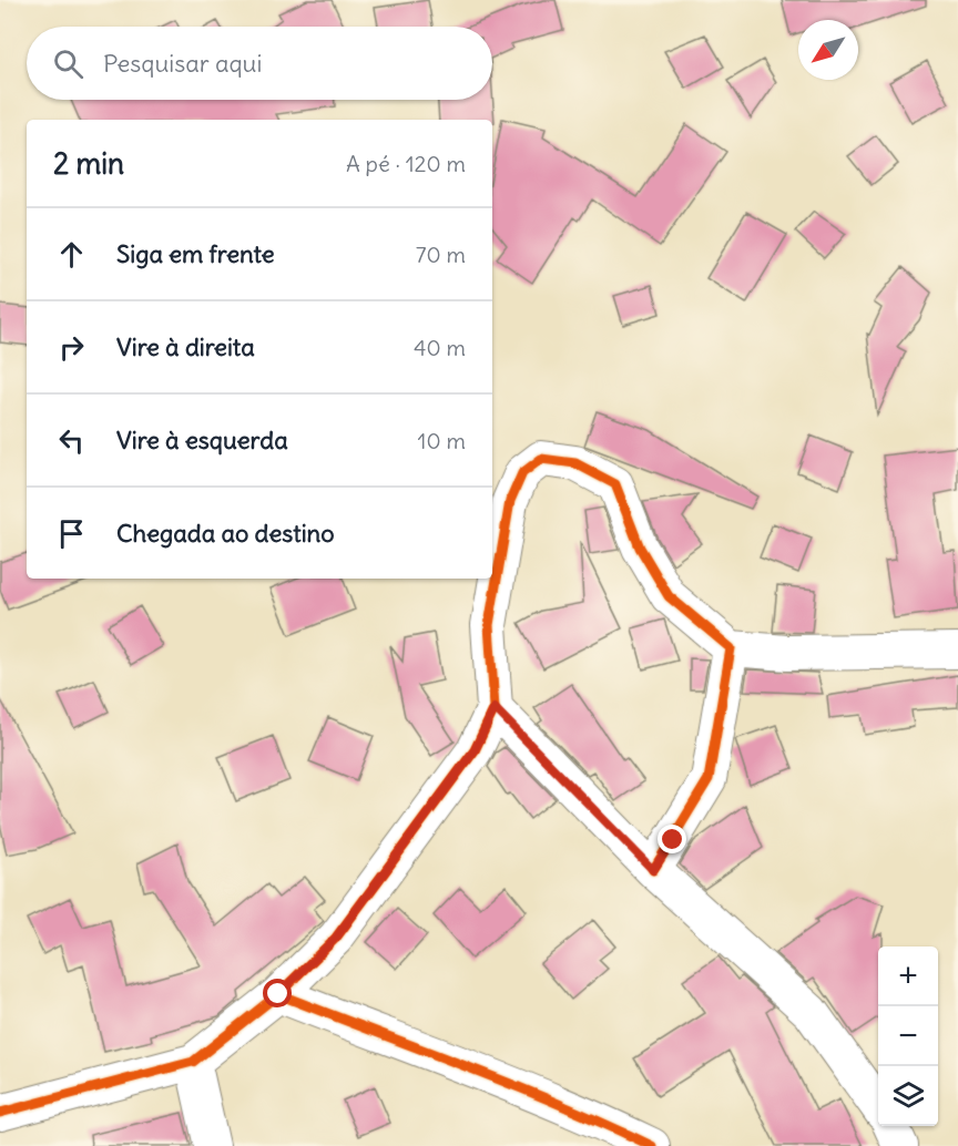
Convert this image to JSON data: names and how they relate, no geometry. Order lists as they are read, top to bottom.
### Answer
{
  "north": "bottom left",
  "page": {
    "search": "Pesquisar aqui",
    "heading": ["2 min", "A pé · 120 m"],
    "list": [
      ["Siga em frente", "70 m"],
      ["Vire à direita", "40 m"],
      ["Vire à esquerda", "10 m"],
      "Chegada ao destino"
    ],
    "map_buttons": ["+", "−"]
  }
}
